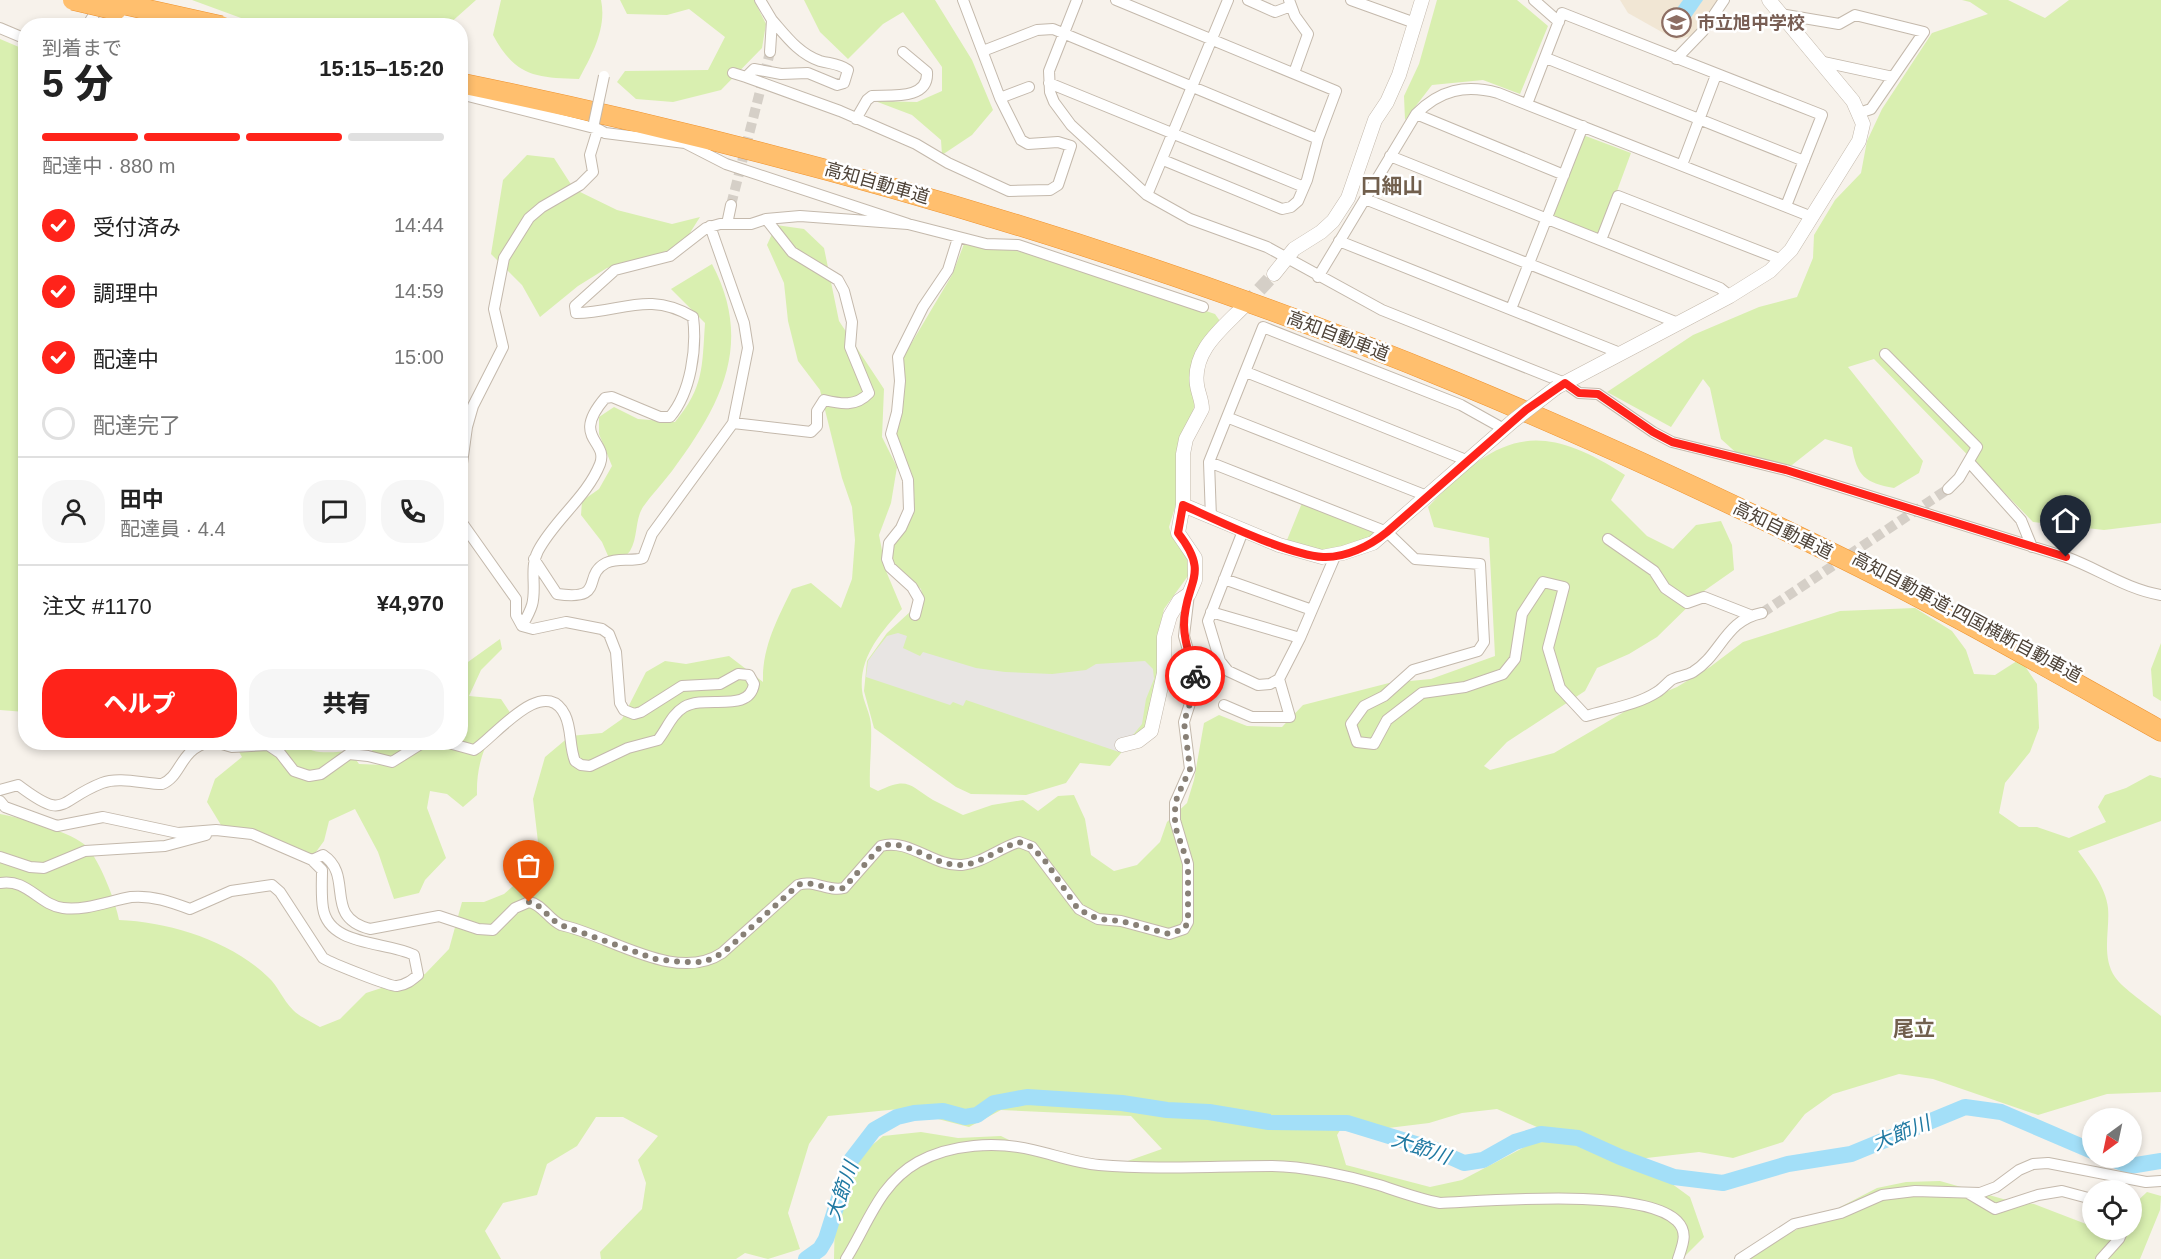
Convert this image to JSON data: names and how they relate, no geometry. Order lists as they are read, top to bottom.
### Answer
{
  "streets": {
    "highway": ["高知自動車道", "高知自動車道;四国横断自動車道"]
  },
  "crossings": [
    ["高知自動車道", "高知自動車道;四国横断自動車道"]
  ],
  "districts": ["口細山", "尾立"],
  "water": ["大節川"],
  "places": {
    "school or university": ["市立旭中学校"]
  },
  "north": "bottom left",
  "page": {
    "heading": ["5 分", "到着まで", "15:15–15:20"],
    "panel": [
      "田中",
      "配達員 · 4.4",
      "注文 #1170",
      "¥4,970"
    ],
    "bar": "配達中 · 880 m",
    "list": [
      ["受付済み", "14:44"],
      ["調理中", "14:59"],
      ["配達中", "15:00"],
      "配達完了"
    ],
    "buttons": ["ヘルプ", "共有"]
  }
}
